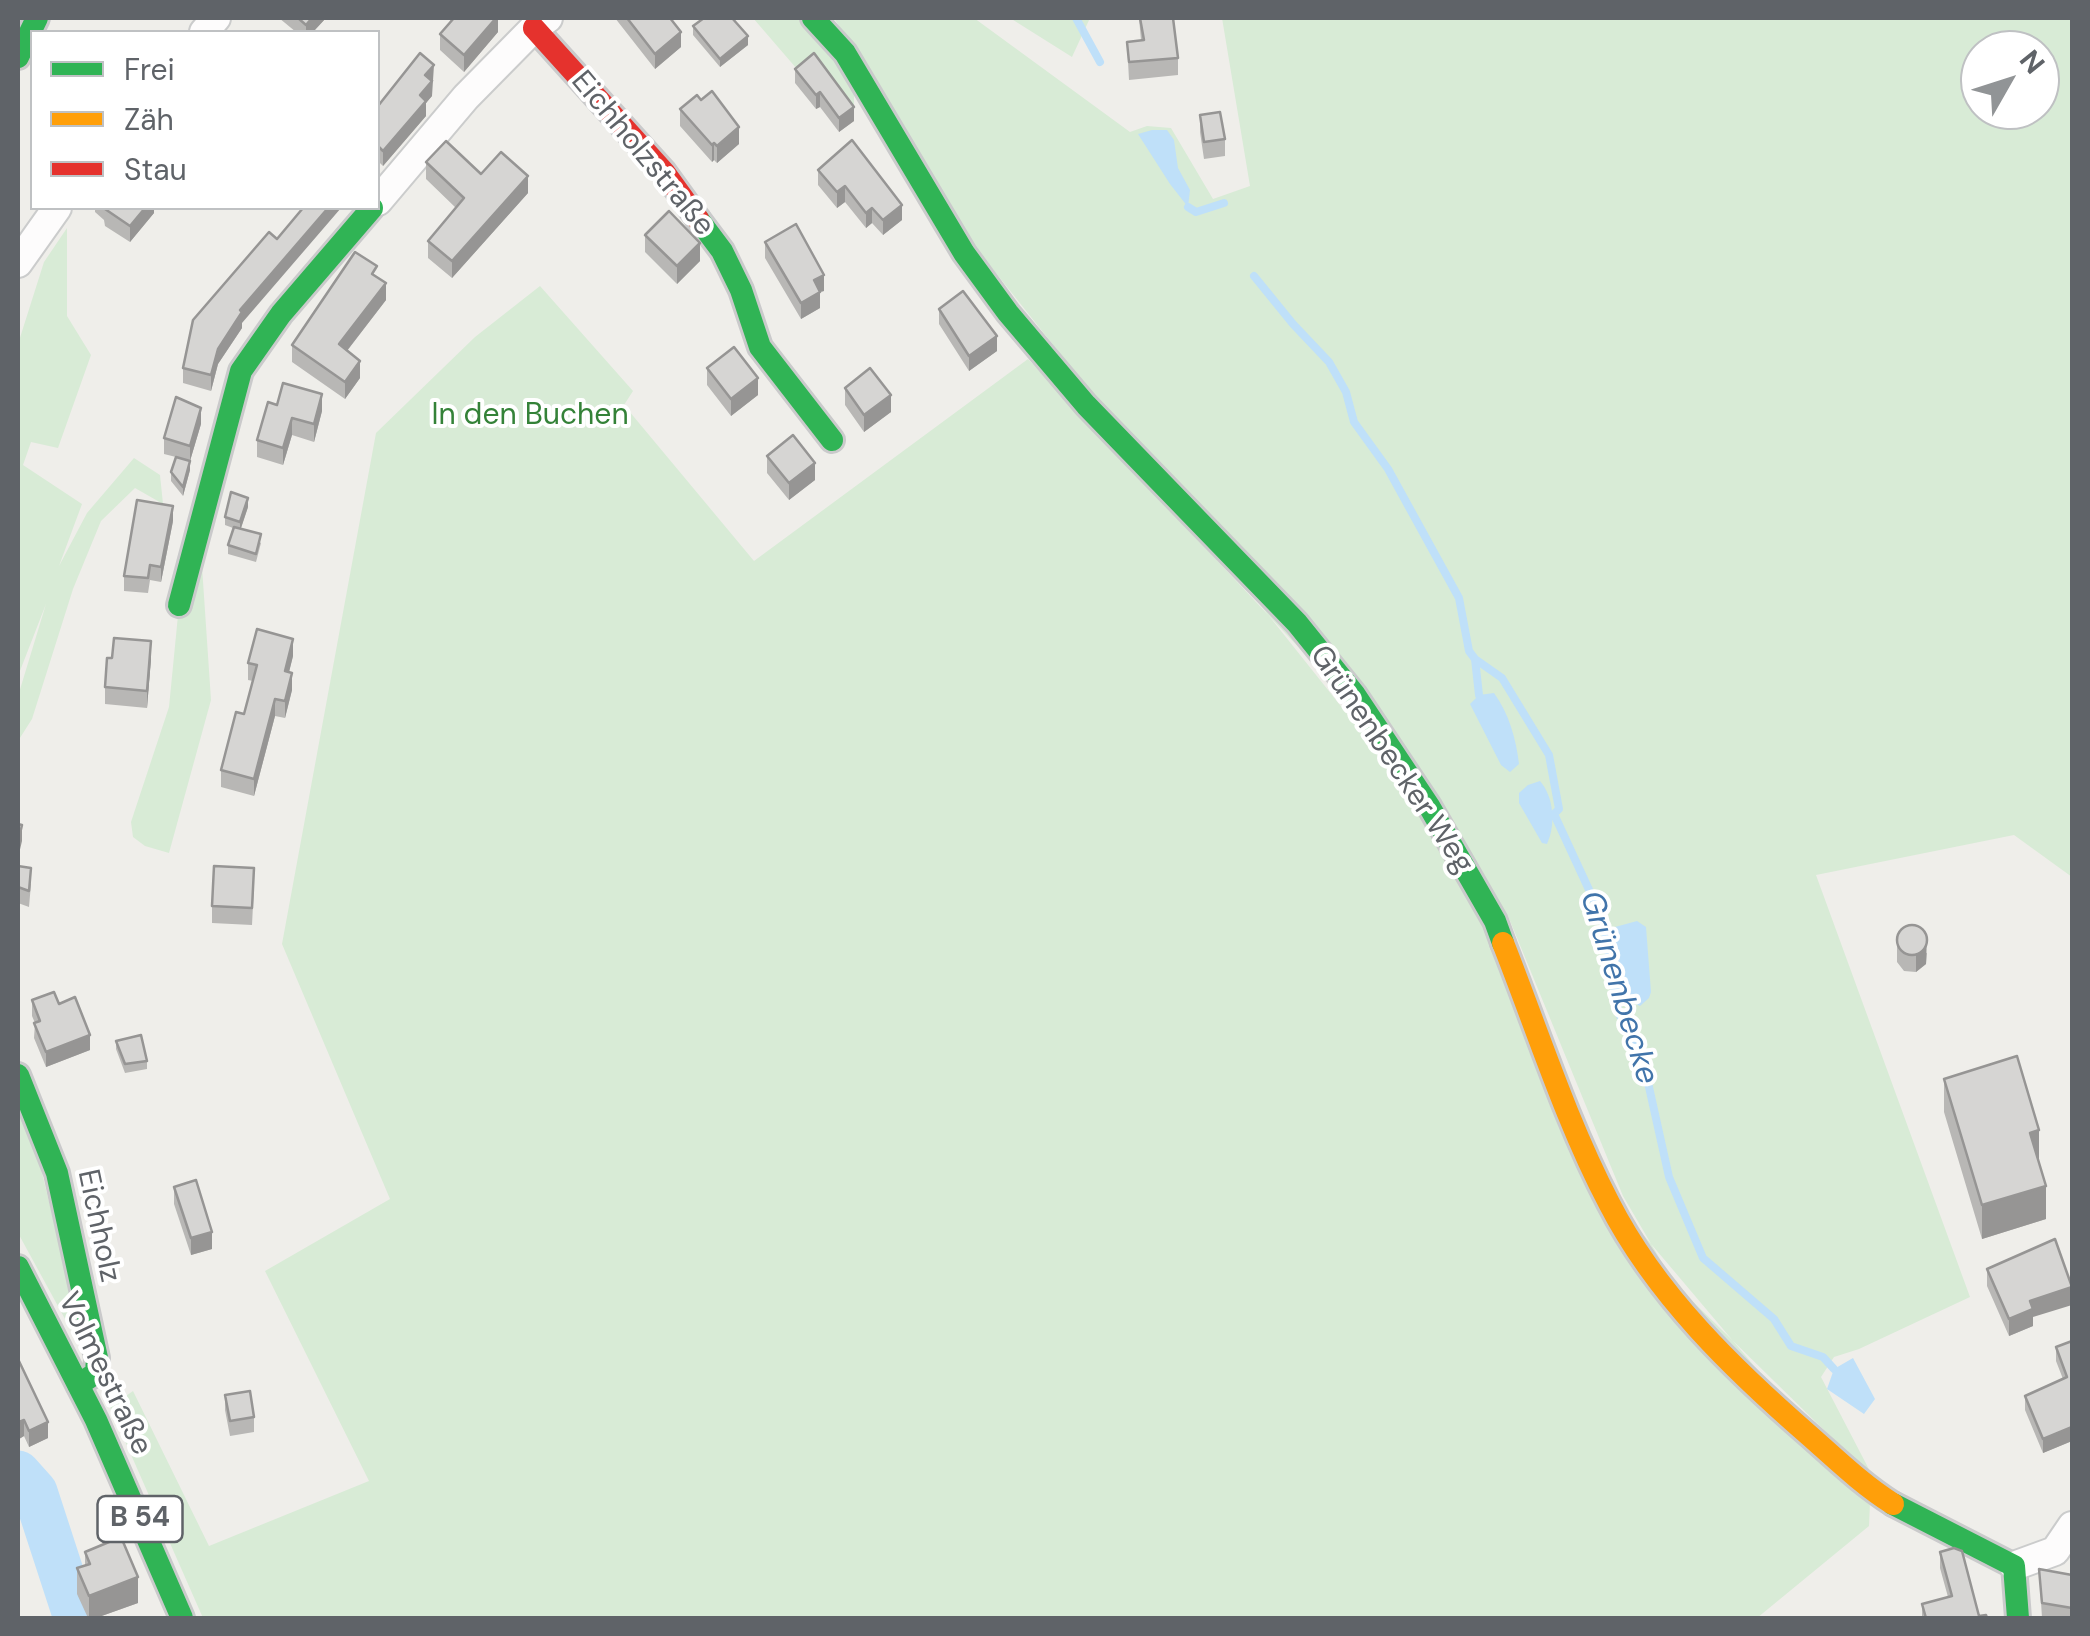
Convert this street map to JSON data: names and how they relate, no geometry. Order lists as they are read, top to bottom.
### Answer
{
  "streets": {
    "street": [
      "Eichholzstraße",
      "Grünenbecker Weg",
      "Eichholz",
      "Volmestraße",
      "B 54"
    ]
  },
  "crossings": [
    ["Eichholz", "Volmestraße"]
  ],
  "water": ["Grünenbecke"],
  "parks": ["In den Buchen"],
  "legend": ["Frei", "Zäh", "Stau"],
  "north": "top right"
}
